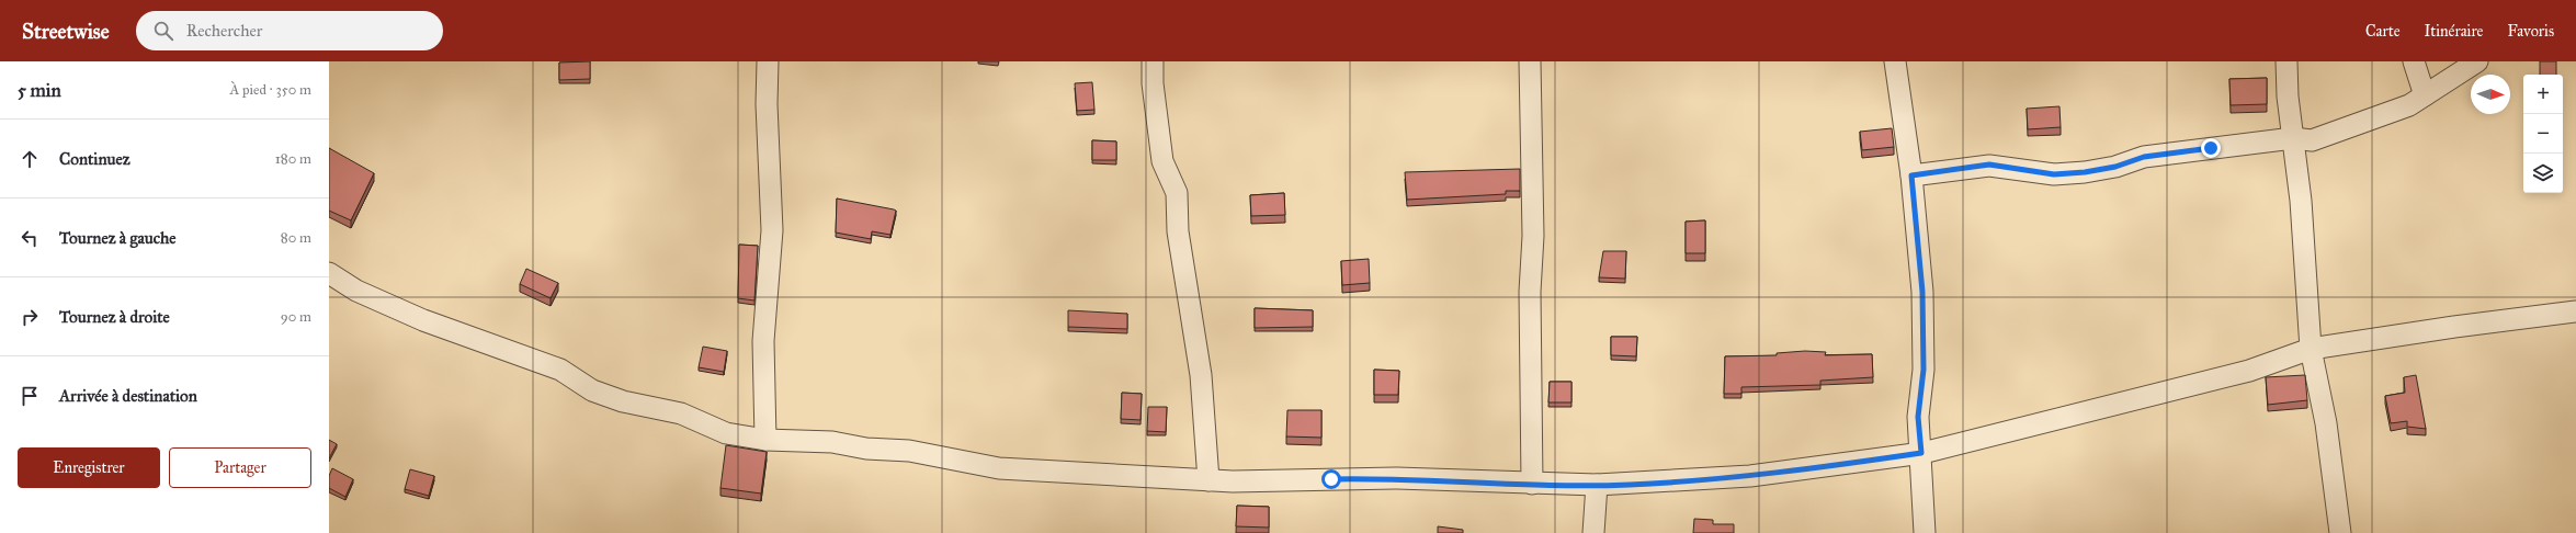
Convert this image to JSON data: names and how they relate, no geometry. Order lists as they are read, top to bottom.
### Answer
{
  "north": "right",
  "page": {
    "header": "Streetwise",
    "search": "Rechercher",
    "nav": ["Carte", "Itinéraire", "Favoris"],
    "heading": ["5 min", "À pied · 350 m"],
    "map_buttons": ["+", "−"],
    "list": [
      ["Continuez", "180 m"],
      ["Tournez à gauche", "80 m"],
      ["Tournez à droite", "90 m"],
      "Arrivée à destination"
    ],
    "buttons": ["Enregistrer", "Partager"]
  }
}
